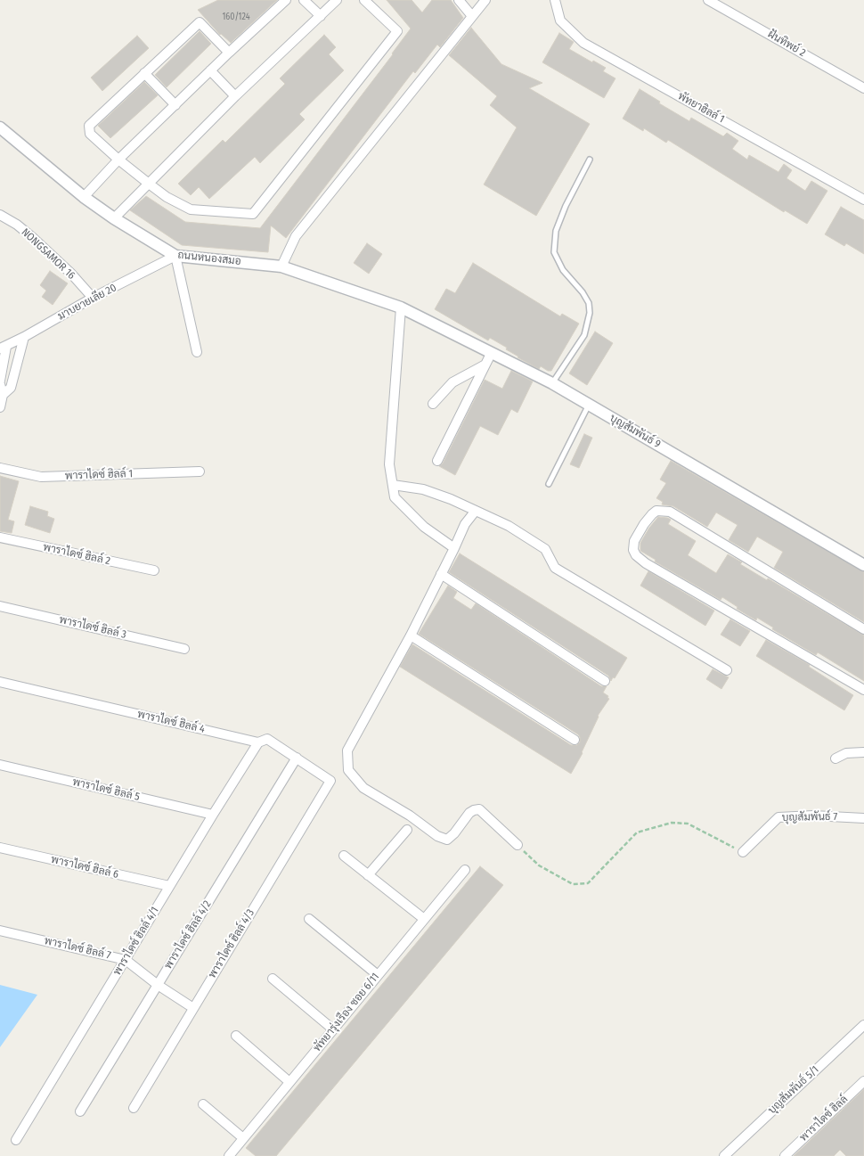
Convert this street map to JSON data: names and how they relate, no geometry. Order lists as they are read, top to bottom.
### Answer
{
  "streets": {
    "street": [
      "ฝันทิพย์ 2",
      "พัทยาฮิลล์ 1",
      "NONGSAMOR 16",
      "ถนนหนองสมอ",
      "มาบยายเลีย 20",
      "บุญสัมพันธ์ 9",
      "พาราไดซ์ ฮิลล์ 1",
      "พาราไดซ์ ฮิลล์ 2",
      "พาราไดซ์ ฮิลล์ 3",
      "พาราไดซ์ ฮิลล์ 4",
      "พาราไดซ์ ฮิลล์ 5",
      "บุญสัมพันธ์ 7",
      "พาราไดซ์ ฮิลล์ 6",
      "พาราไดซ์ ฮิลล์ 4/2",
      "พาราไดซ์ ฮิลล์ 4/1",
      "พาราไดซ์ ฮิลล์ 4/3",
      "พาราไดซ์ ฮิลล์ 7",
      "พัทยารุ่งเรือง ซอย 6/11",
      "บุญสัมพันธ์ 5/1",
      "พาราไดซ์ ฮิลล์"
    ]
  },
  "crossings": [
    ["NONGSAMOR 16", "มาบยายเลีย 20"],
    ["ถนนหนองสมอ", "มาบยายเลีย 20"],
    ["ถนนหนองสมอ", "บุญสัมพันธ์ 9"],
    ["พาราไดซ์ ฮิลล์ 4", "พาราไดซ์ ฮิลล์ 4/2"],
    ["พาราไดซ์ ฮิลล์ 4", "พาราไดซ์ ฮิลล์ 4/1"],
    ["พาราไดซ์ ฮิลล์ 4", "พาราไดซ์ ฮิลล์ 4/3"],
    ["พาราไดซ์ ฮิลล์ 5", "พาราไดซ์ ฮิลล์ 4/1"],
    ["พาราไดซ์ ฮิลล์ 6", "พาราไดซ์ ฮิลล์ 4/1"],
    ["พาราไดซ์ ฮิลล์ 4/2", "พาราไดซ์ ฮิลล์ 7"],
    ["พาราไดซ์ ฮิลล์ 4/1", "พาราไดซ์ ฮิลล์ 7"],
    ["พาราไดซ์ ฮิลล์ 4/3", "พาราไดซ์ ฮิลล์ 7"]
  ],
  "house_numbers": ["160/124"]
}
